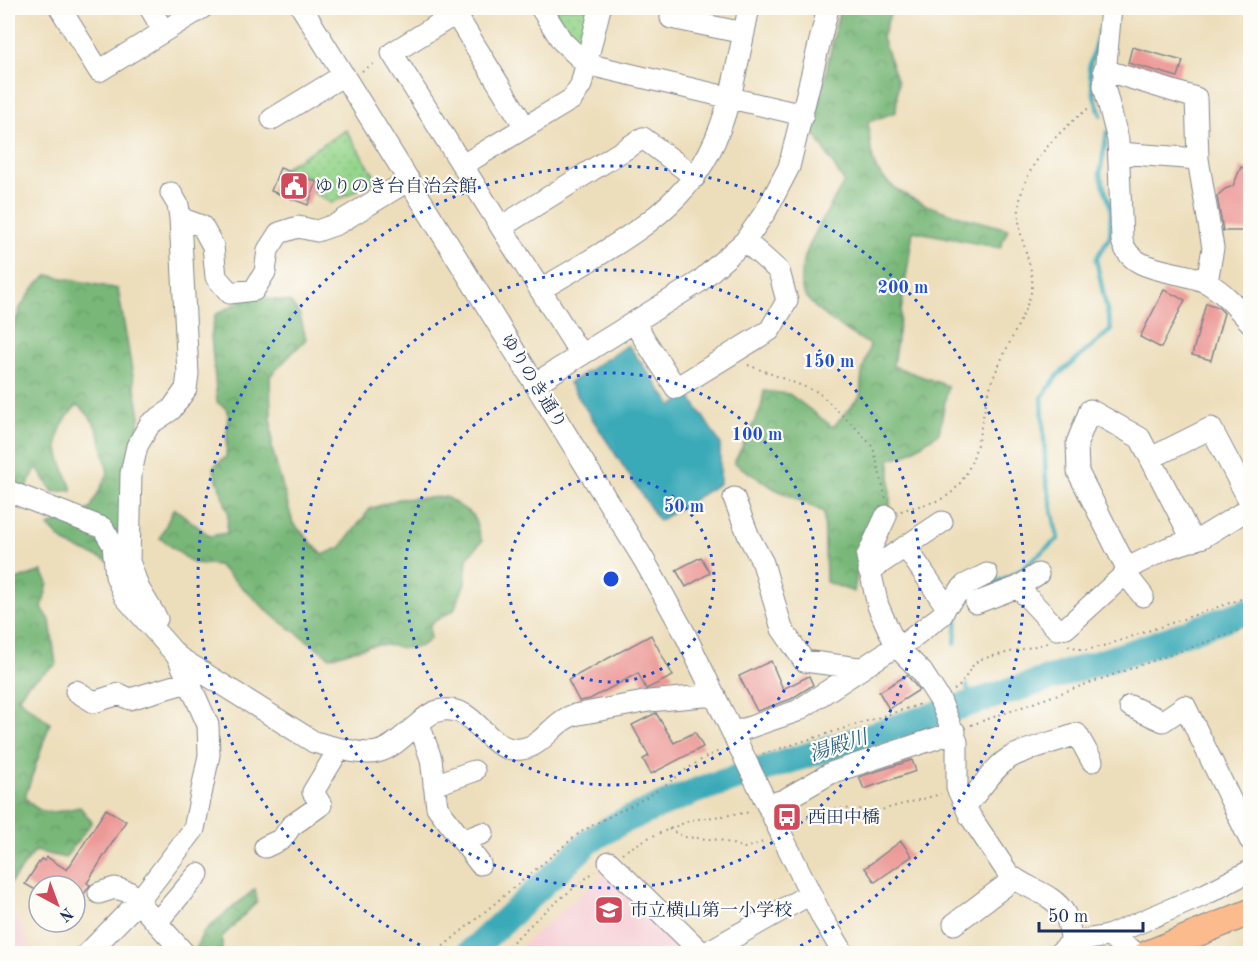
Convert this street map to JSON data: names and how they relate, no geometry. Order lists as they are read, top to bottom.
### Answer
{
  "streets": {
    "street": ["ゆりのき通り"]
  },
  "water": ["湯殿川"],
  "places": {
    "public building": ["ゆりのき台自治会館"],
    "bus stop": ["西田中橋"],
    "school or university": ["市立横山第一小学校"]
  },
  "scale_bar": "50 m",
  "north": "bottom right",
  "rings": [
    "200 m",
    "150 m",
    "100 m",
    "50 m"
  ]
}
